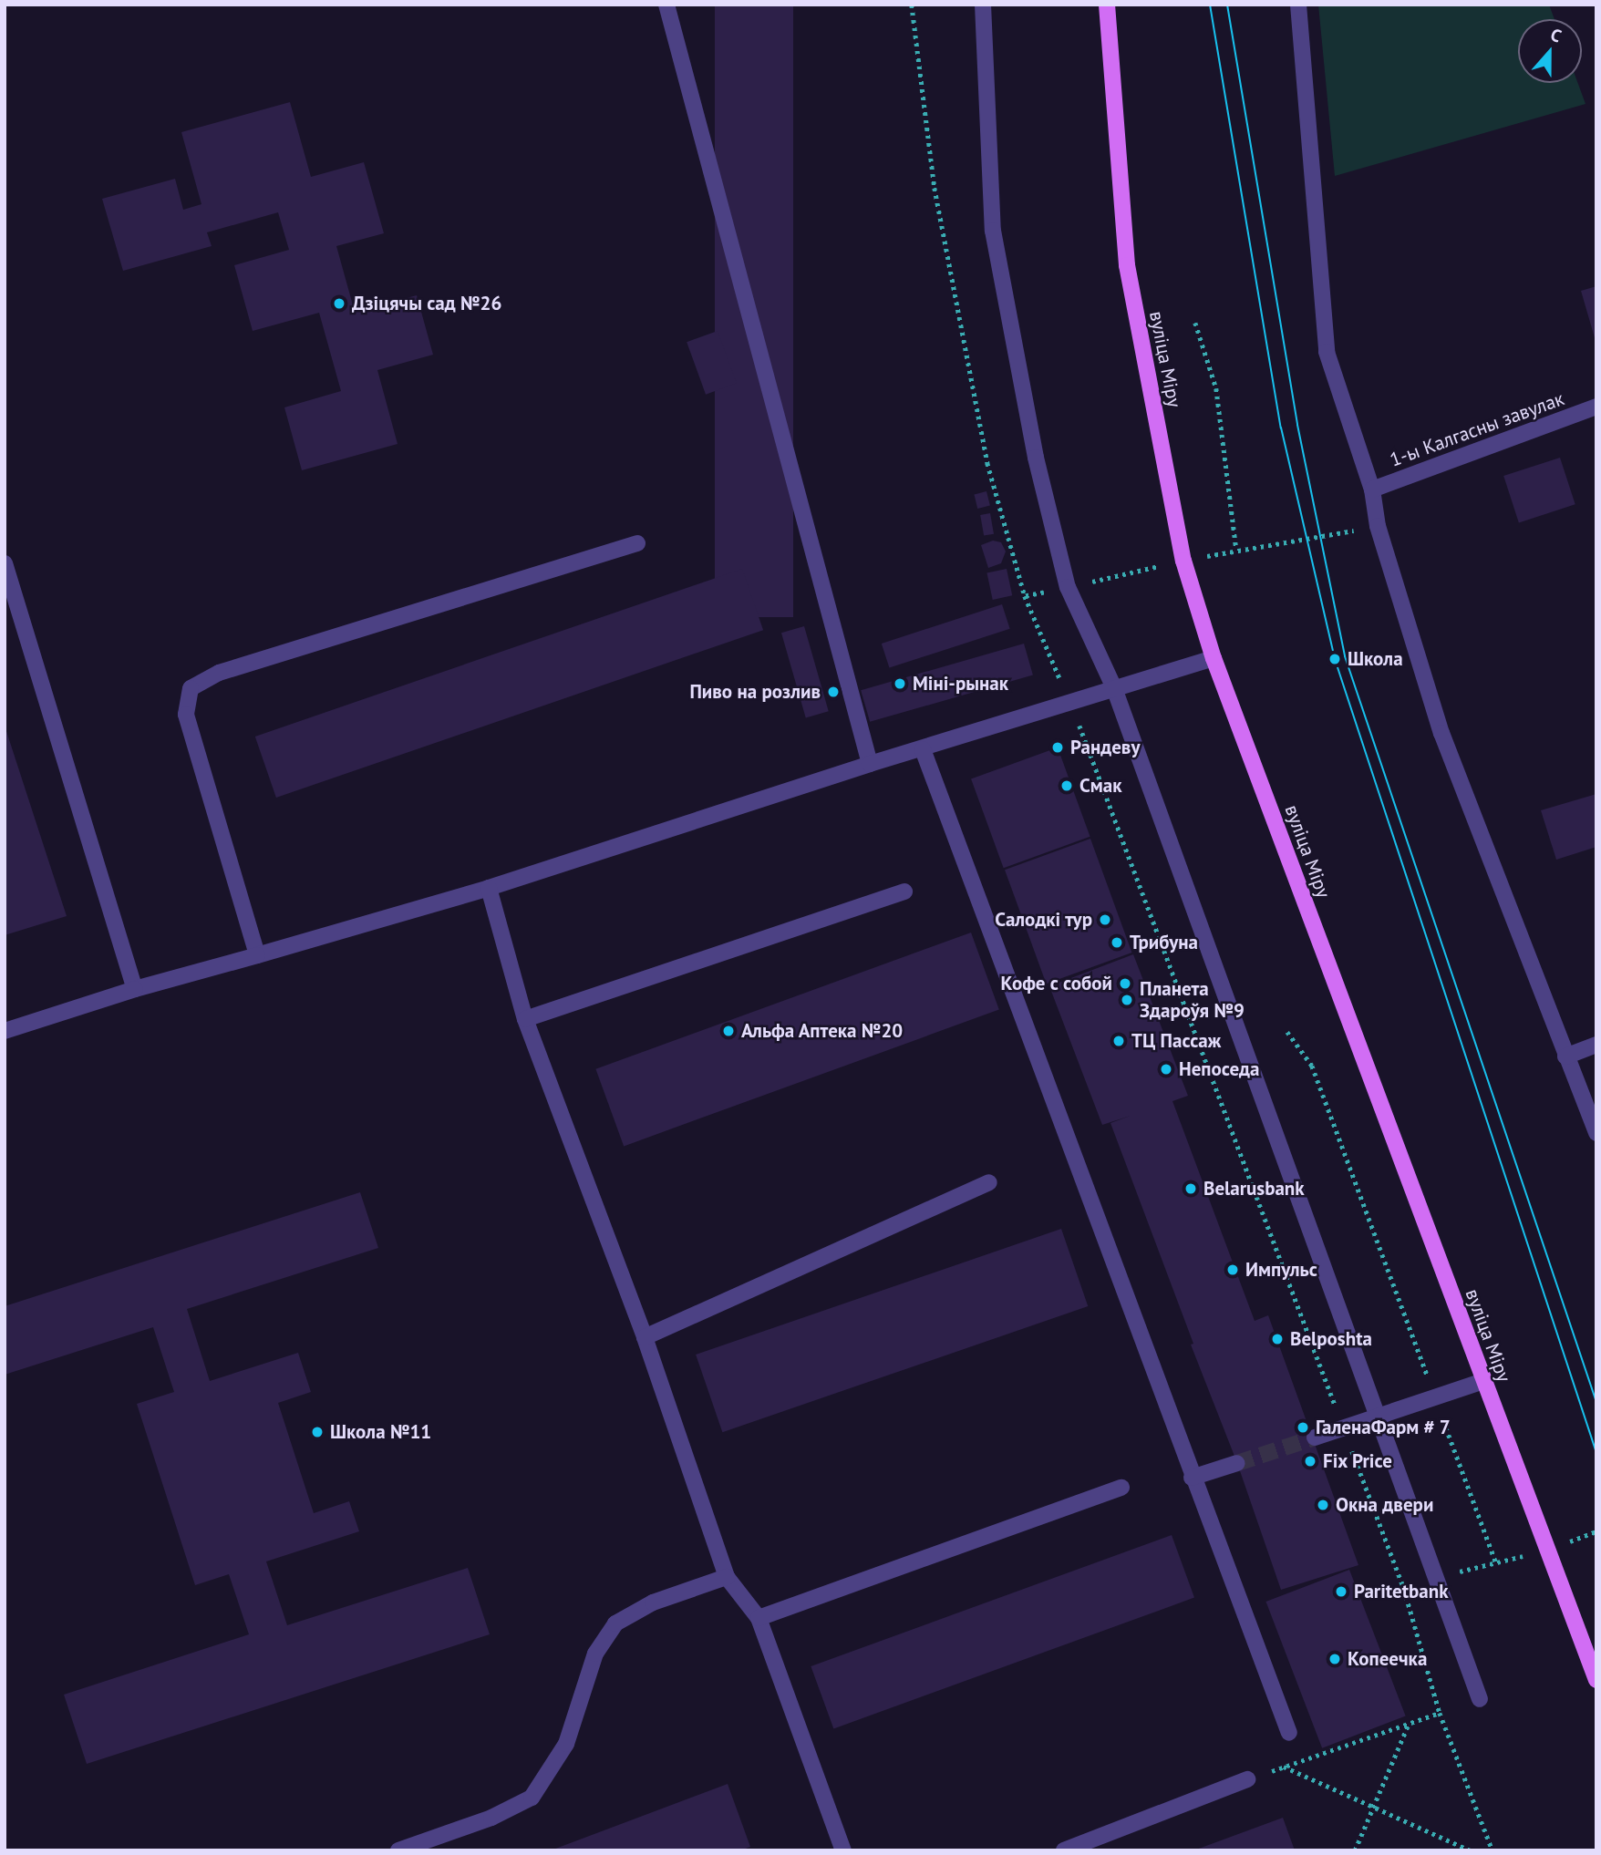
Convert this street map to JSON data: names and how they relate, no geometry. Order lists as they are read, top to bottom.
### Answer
{
  "streets": {
    "main road": ["вуліца Міру"],
    "street": ["1-ы Калгасны завулак"]
  },
  "places": [
    "Дзіцячы сад №26",
    "Школа",
    "Міні-рынак",
    "Пиво на розлив",
    "Рандеву",
    "Смак",
    "Салодкі тур",
    "Трибуна",
    "Кофе с собой",
    "Планета Здароўя №9",
    "Альфа Аптека №20",
    "ТЦ Пассаж",
    "Непоседа",
    "Belarusbank",
    "Импульс",
    "Belposhta",
    "ГаленаФарм # 7",
    "Школа №11",
    "Fix Price",
    "Окна двери",
    "Paritetbank",
    "Копеечка"
  ],
  "north": "top"
}
